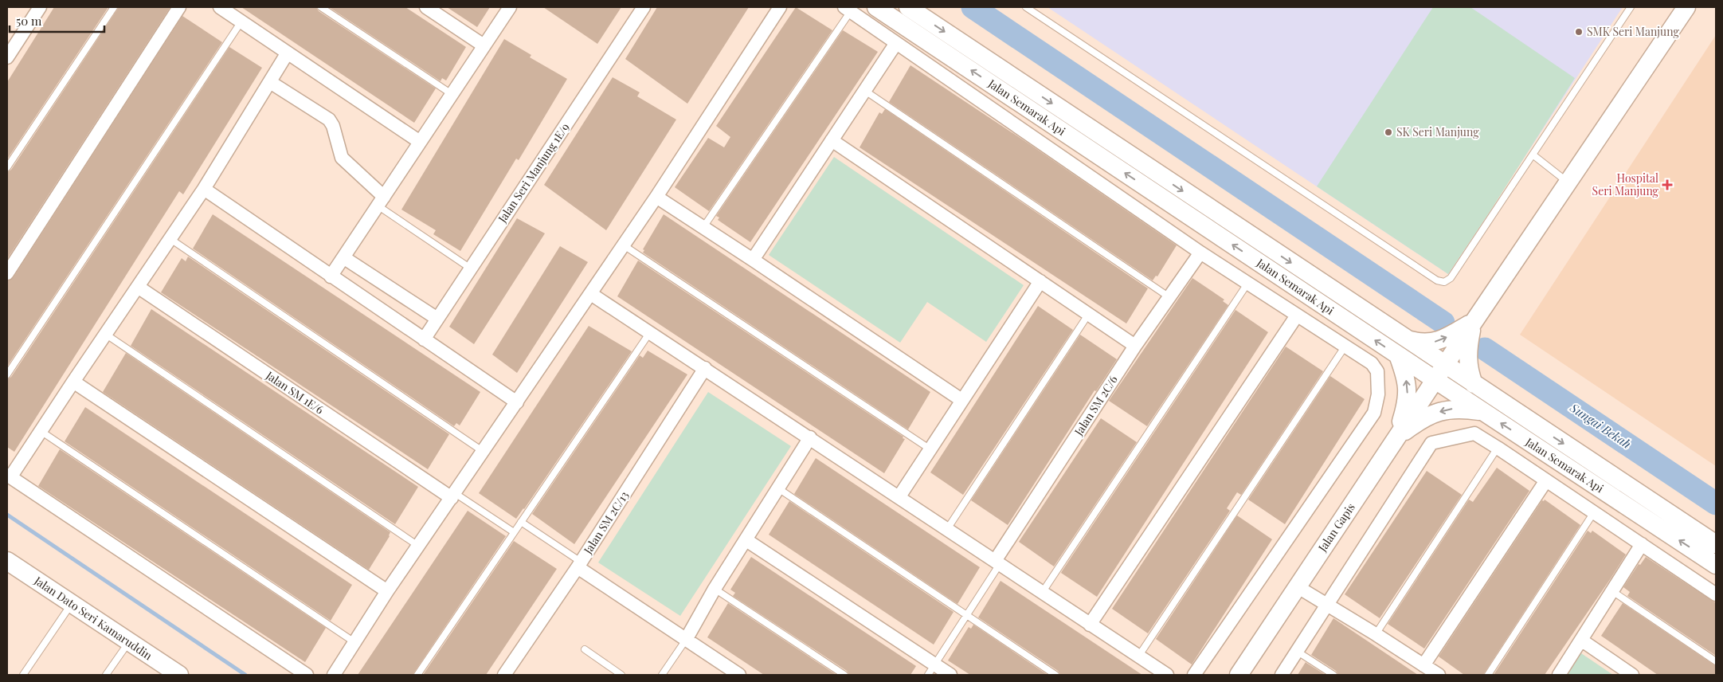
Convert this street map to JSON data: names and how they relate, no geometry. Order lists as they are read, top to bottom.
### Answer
{
  "streets": {
    "street": [
      "Jalan Semarak Api",
      "Jalan Seri Manjung 1E/9",
      "Jalan SM 1E/6",
      "Jalan SM 2C/6",
      "Jalan SM 2C/13",
      "Jalan Gapis",
      "Jalan Dato Seri Kamaruddin"
    ]
  },
  "crossings": [
    ["Jalan Semarak Api", "Jalan Gapis"]
  ],
  "water": ["Sungai Bekah"],
  "places": {
    "other": ["SMK Seri Manjung", "SK Seri Manjung"],
    "health": ["Hospital Seri Manjung"]
  },
  "scale_bar": "50 m"
}
